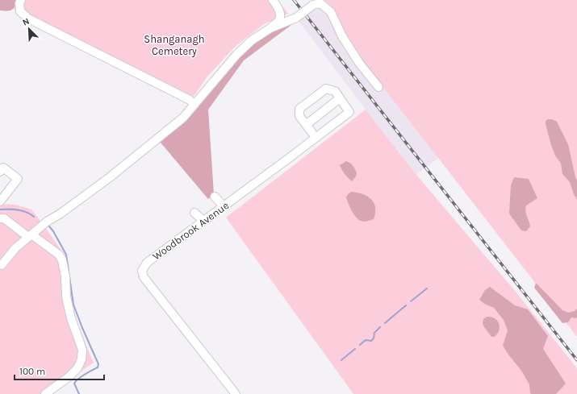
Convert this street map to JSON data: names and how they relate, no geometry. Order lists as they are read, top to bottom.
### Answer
{
  "streets": {
    "street": ["Woodbrook Avenue"]
  },
  "parks": ["Shanganagh Cemetery"],
  "scale_bar": "100 m",
  "north": "top left"
}
